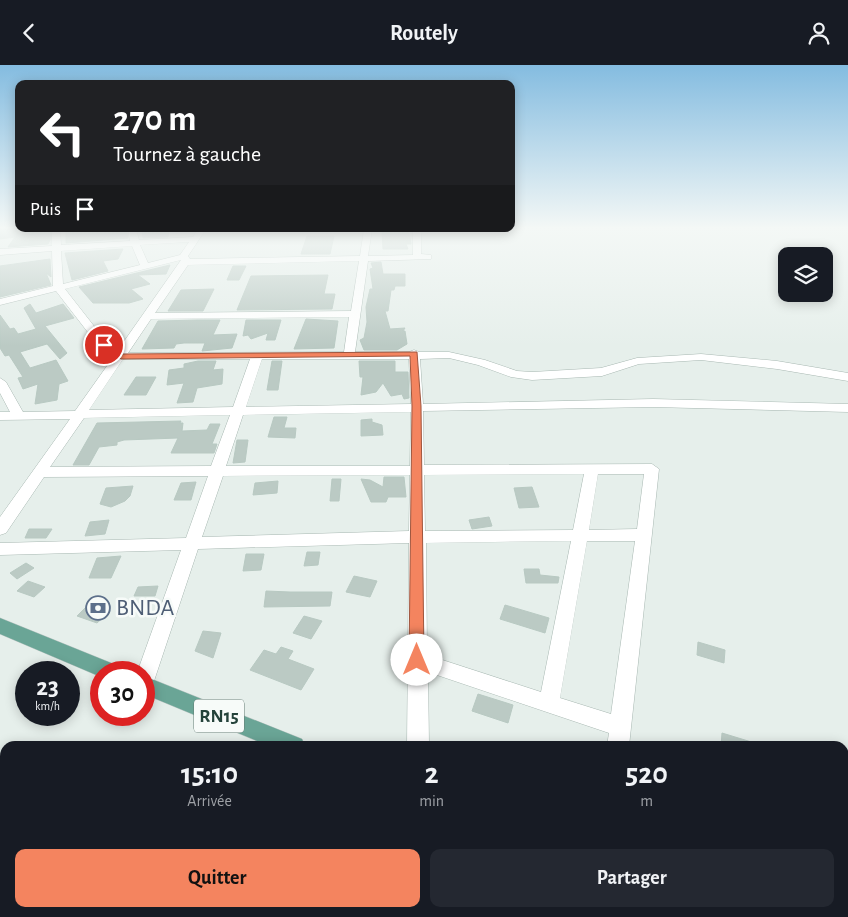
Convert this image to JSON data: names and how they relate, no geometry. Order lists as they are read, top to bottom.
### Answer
{
  "streets": {
    "main road": ["RN15"]
  },
  "places": {
    "bank": ["BNDA"]
  },
  "page": {
    "header": "Routely",
    "turn": ["270 m", "Tournez à gauche"],
    "then": "Puis",
    "speed": "23 km/h",
    "limit": "30",
    "eta": [
      "15:10",
      "Arrivée",
      "2",
      "min",
      "520",
      "m"
    ],
    "buttons": ["Quitter", "Partager"]
  }
}
